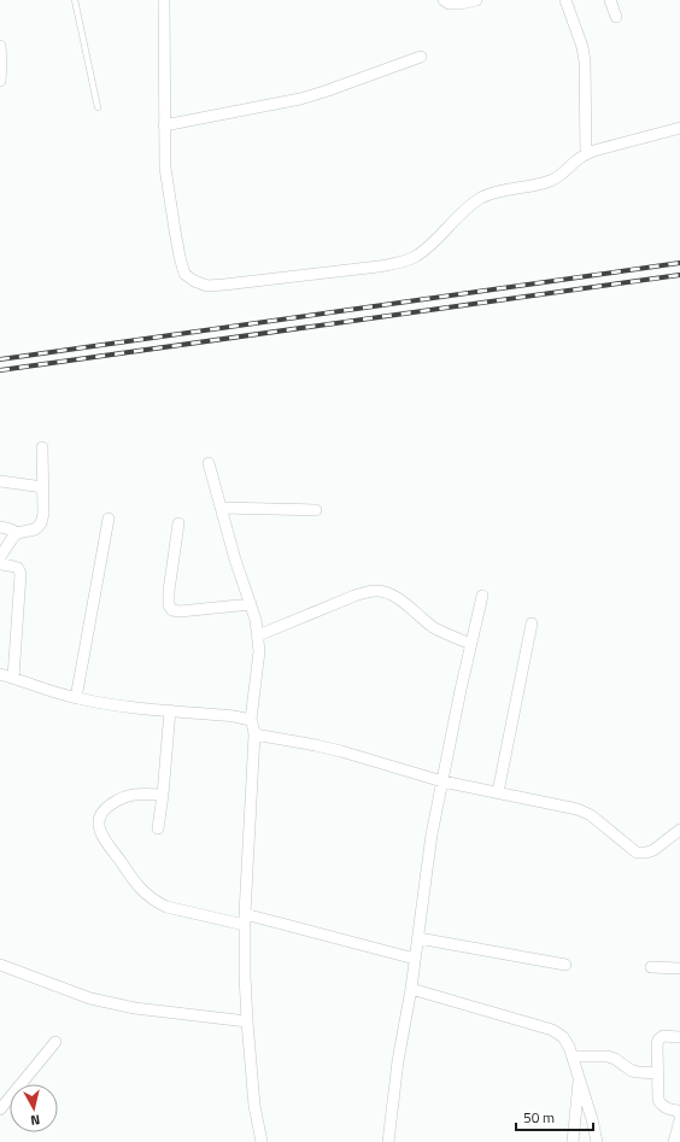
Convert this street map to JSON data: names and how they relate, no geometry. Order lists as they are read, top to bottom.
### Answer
{
  "scale_bar": "50 m",
  "north": "bottom"
}
